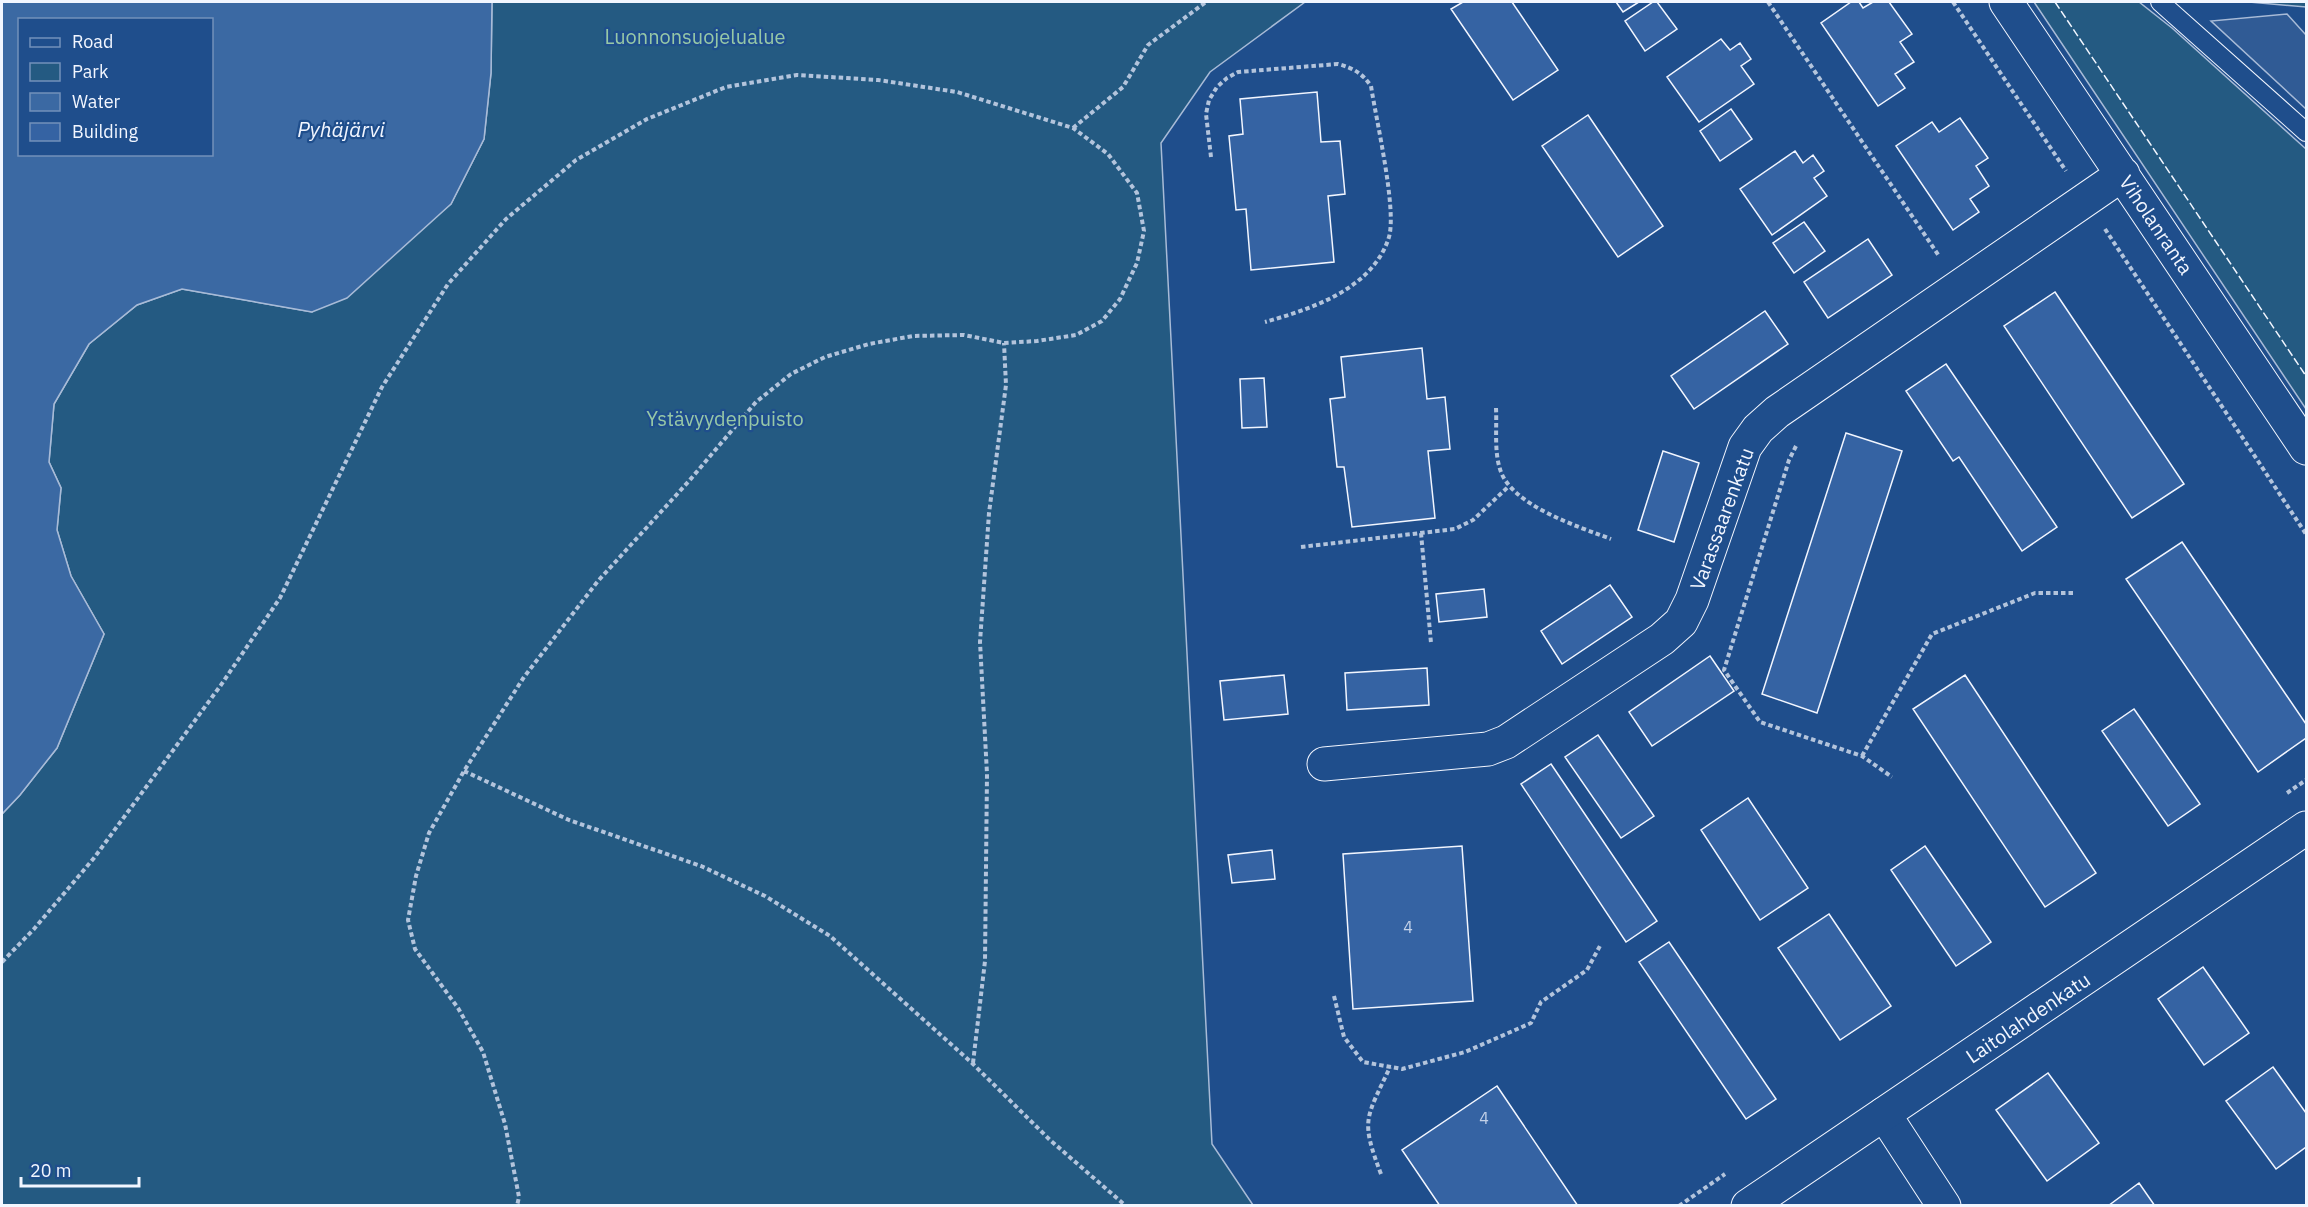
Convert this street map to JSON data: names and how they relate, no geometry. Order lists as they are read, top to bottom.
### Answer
{
  "streets": {
    "street": ["Viholanranta", "Varassaarenkatu", "Laitolahdenkatu"]
  },
  "crossings": [
    ["Viholanranta", "Varassaarenkatu"]
  ],
  "water": ["Pyhäjärvi"],
  "parks": ["Luonnonsuojelualue", "Ystävyydenpuisto"],
  "house_numbers": ["4", "4"],
  "legend": [
    "Road",
    "Park",
    "Water",
    "Building"
  ],
  "scale_bar": "20 m"
}
